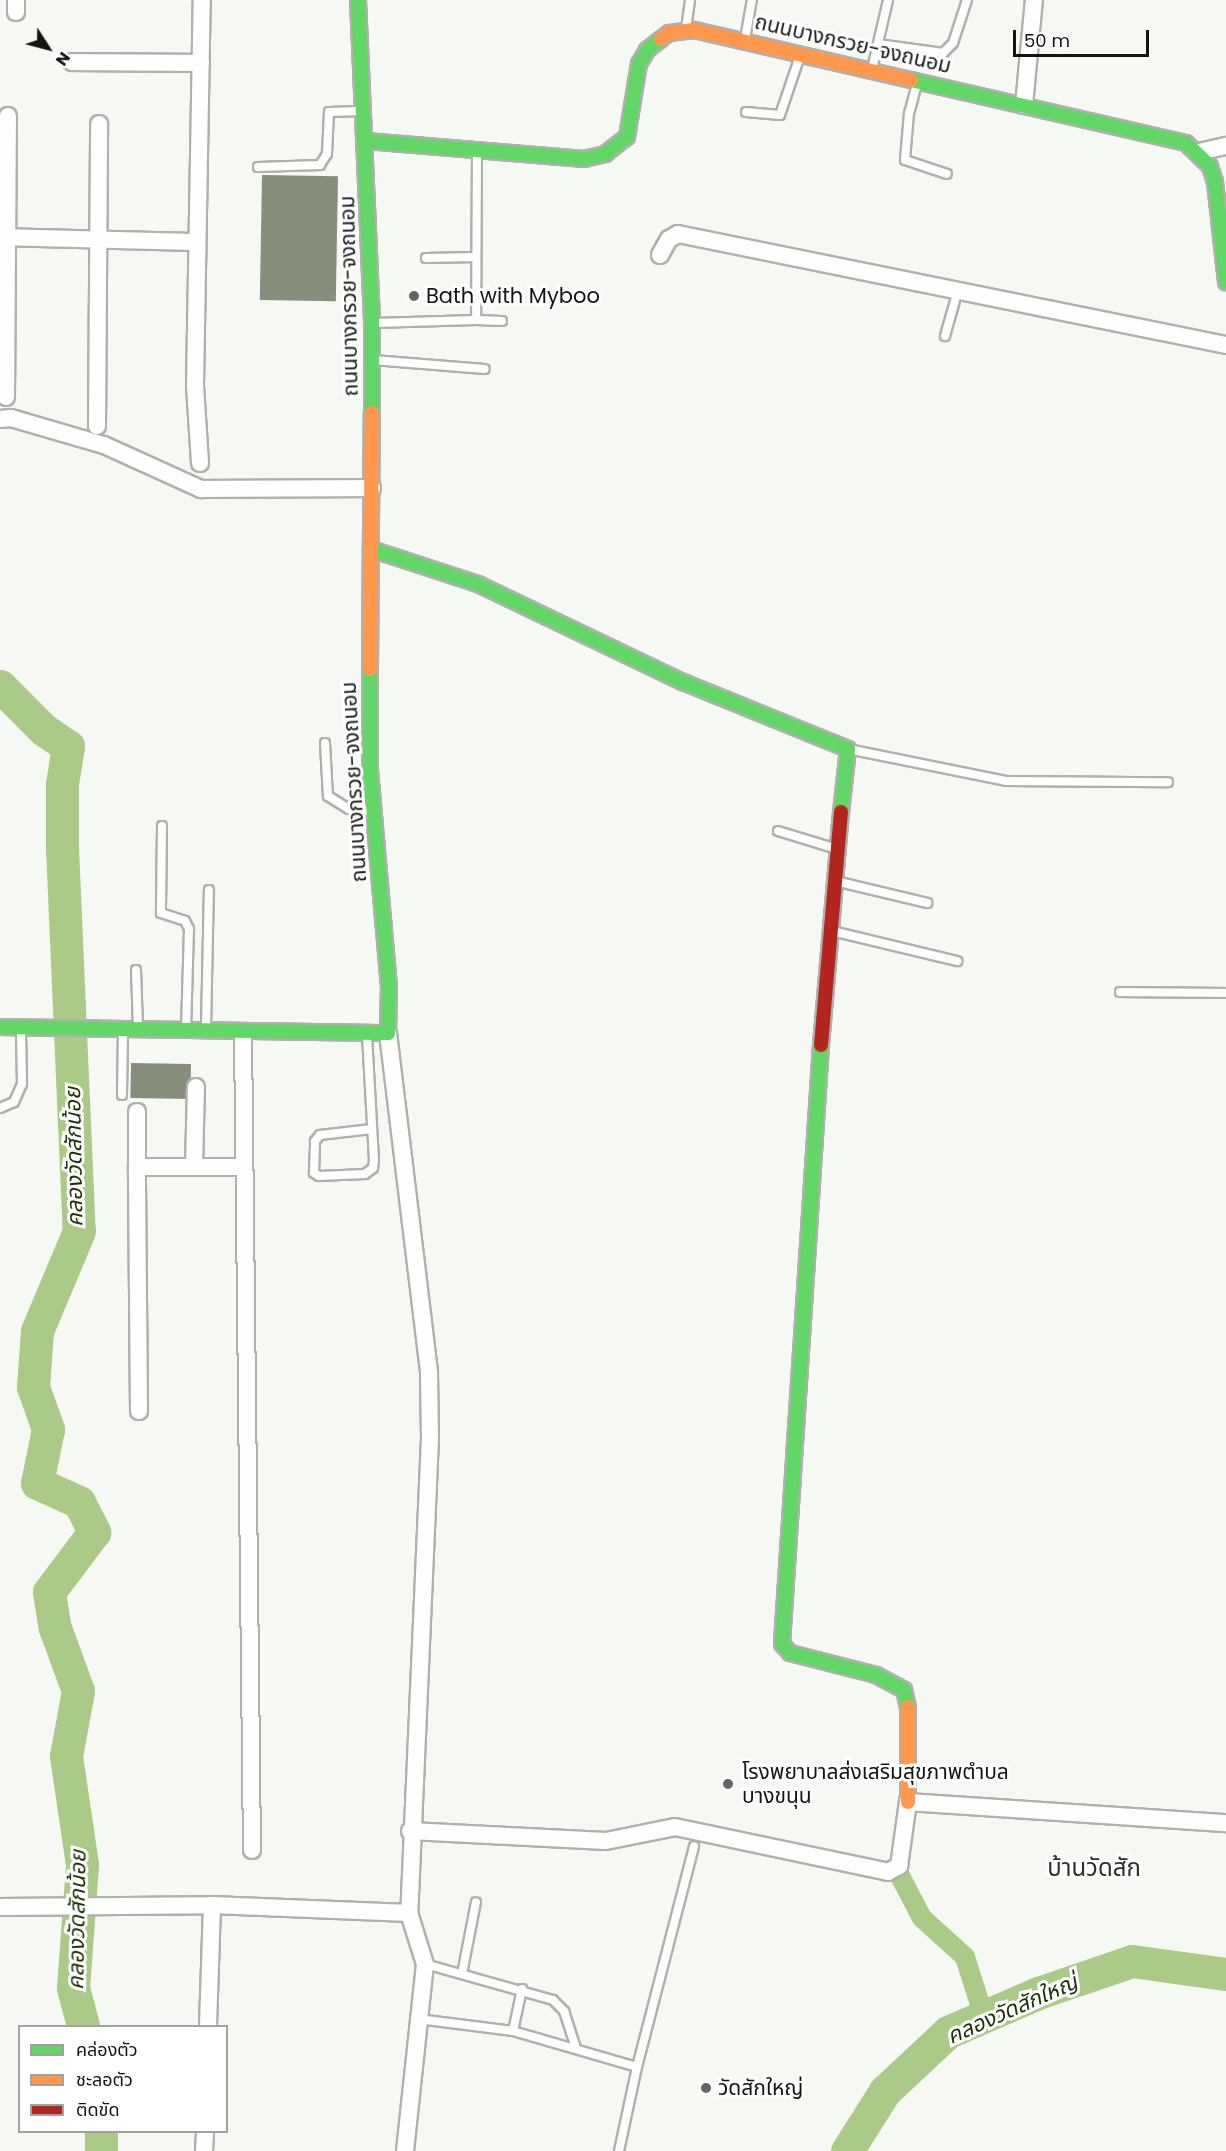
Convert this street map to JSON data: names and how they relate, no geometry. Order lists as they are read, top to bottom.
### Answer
{
  "streets": {
    "street": ["ถนนบางกรวย-จงถนอม"]
  },
  "districts": ["บ้านวัดสัก"],
  "water": ["คลองวัดสักน้อย", "คลองวัดสักใหญ่"],
  "places": ["Bath with Myboo", "โรงพยาบาลส่งเสริมสุขภาพตำบล บางขนุน", "วัดสักใหญ่"],
  "legend": ["คล่องตัว", "ชะลอตัว", "ติดขัด"],
  "scale_bar": "50 m",
  "north": "bottom right"
}
